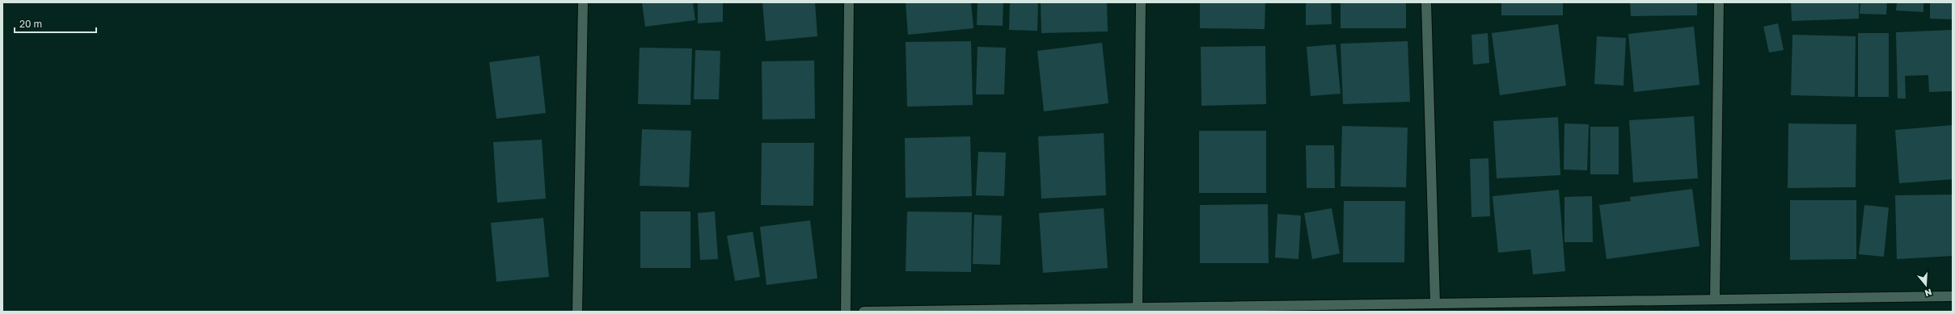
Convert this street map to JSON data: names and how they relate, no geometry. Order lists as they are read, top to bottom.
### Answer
{
  "scale_bar": "20 m",
  "north": "bottom"
}
